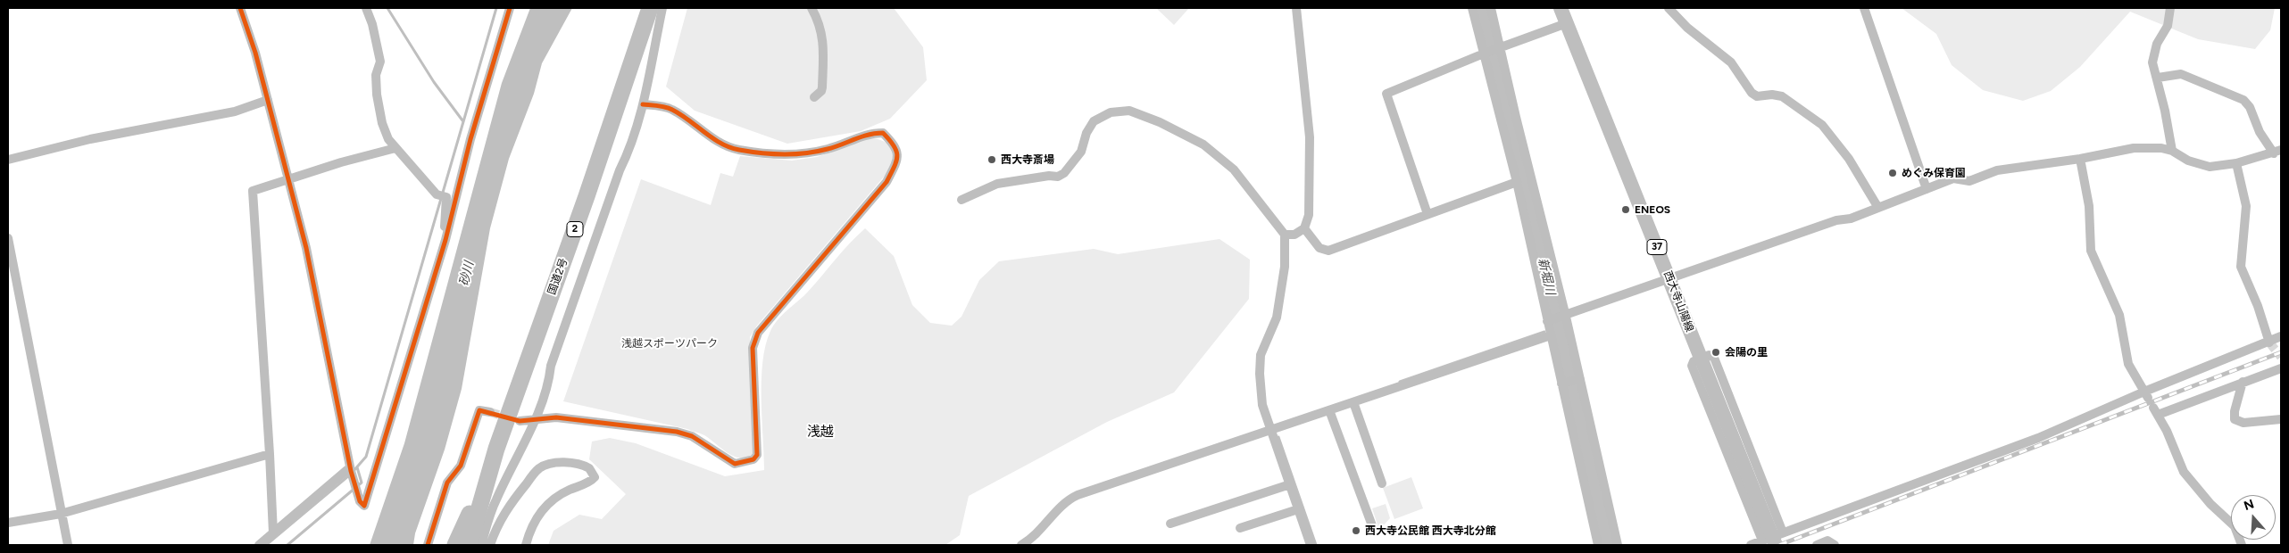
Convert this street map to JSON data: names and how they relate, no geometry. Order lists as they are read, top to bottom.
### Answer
{
  "streets": {
    "highway": ["2", "国道2号"],
    "main road": ["37", "西大寺山陽線"]
  },
  "districts": ["浅越"],
  "water": ["砂川", "新堀川"],
  "parks": ["浅越スポーツパーク"],
  "places": [
    "西大寺斎場",
    "めぐみ保育園",
    "ENEOS",
    "会陽の里",
    "西大寺公民館 西大寺北分館"
  ],
  "north": "top"
}
